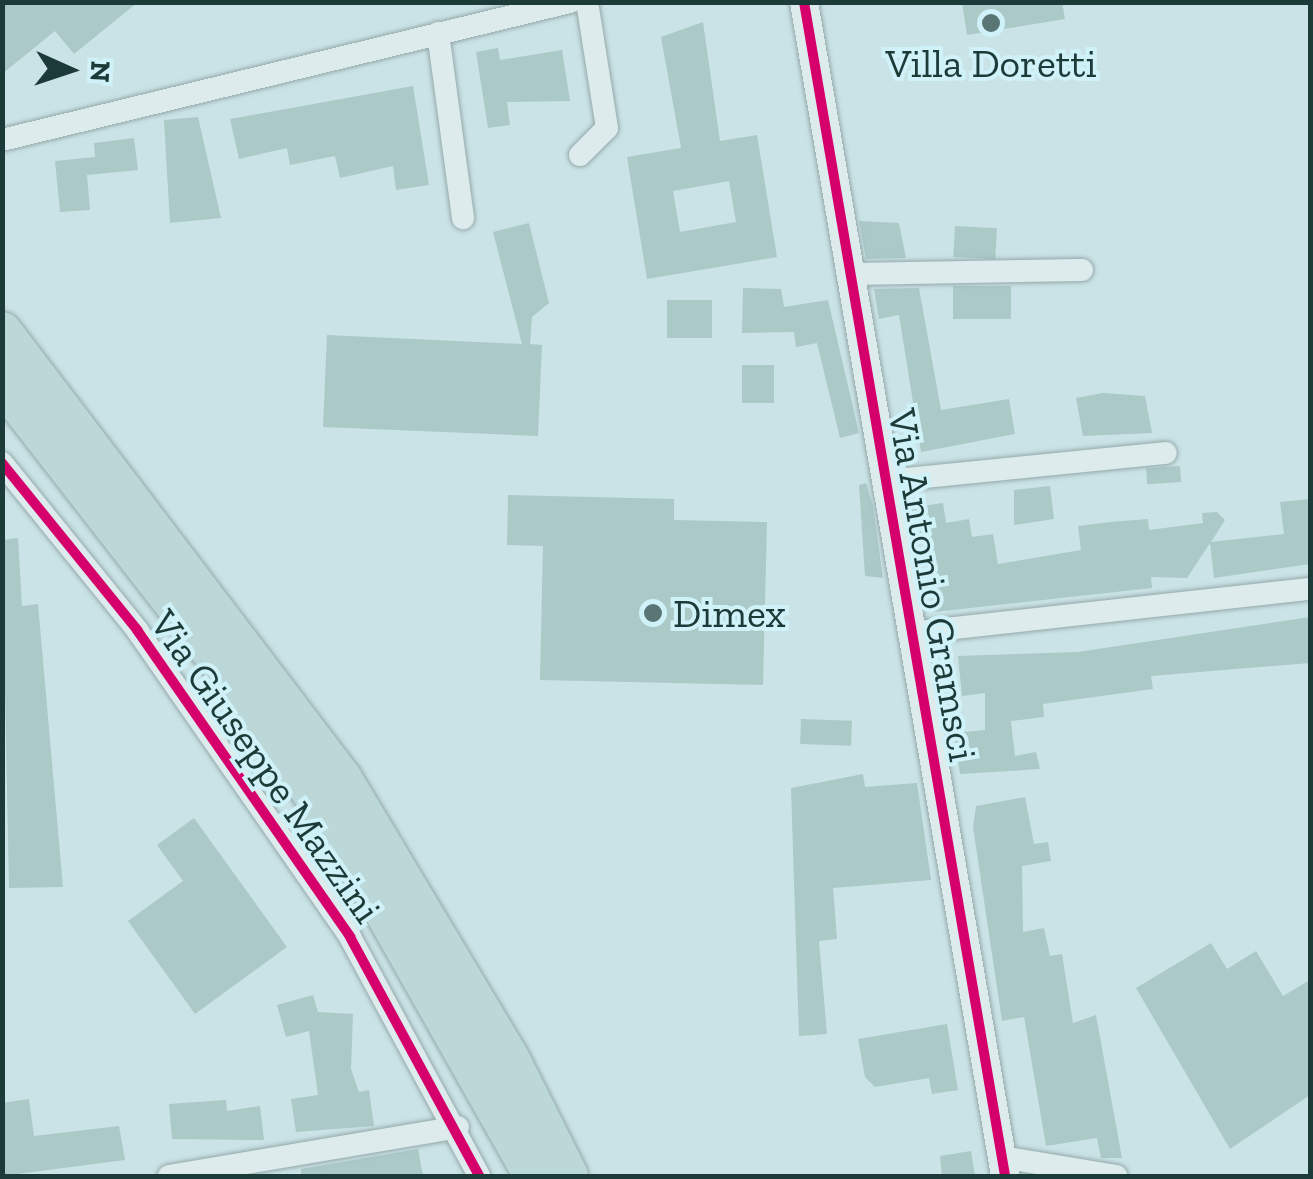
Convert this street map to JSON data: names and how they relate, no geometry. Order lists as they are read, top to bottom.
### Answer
{
  "streets": {
    "street": ["Via Antonio Gramsci", "Via Giuseppe Mazzini"]
  },
  "places": ["Villa Doretti", "Dimex"],
  "north": "right"
}
